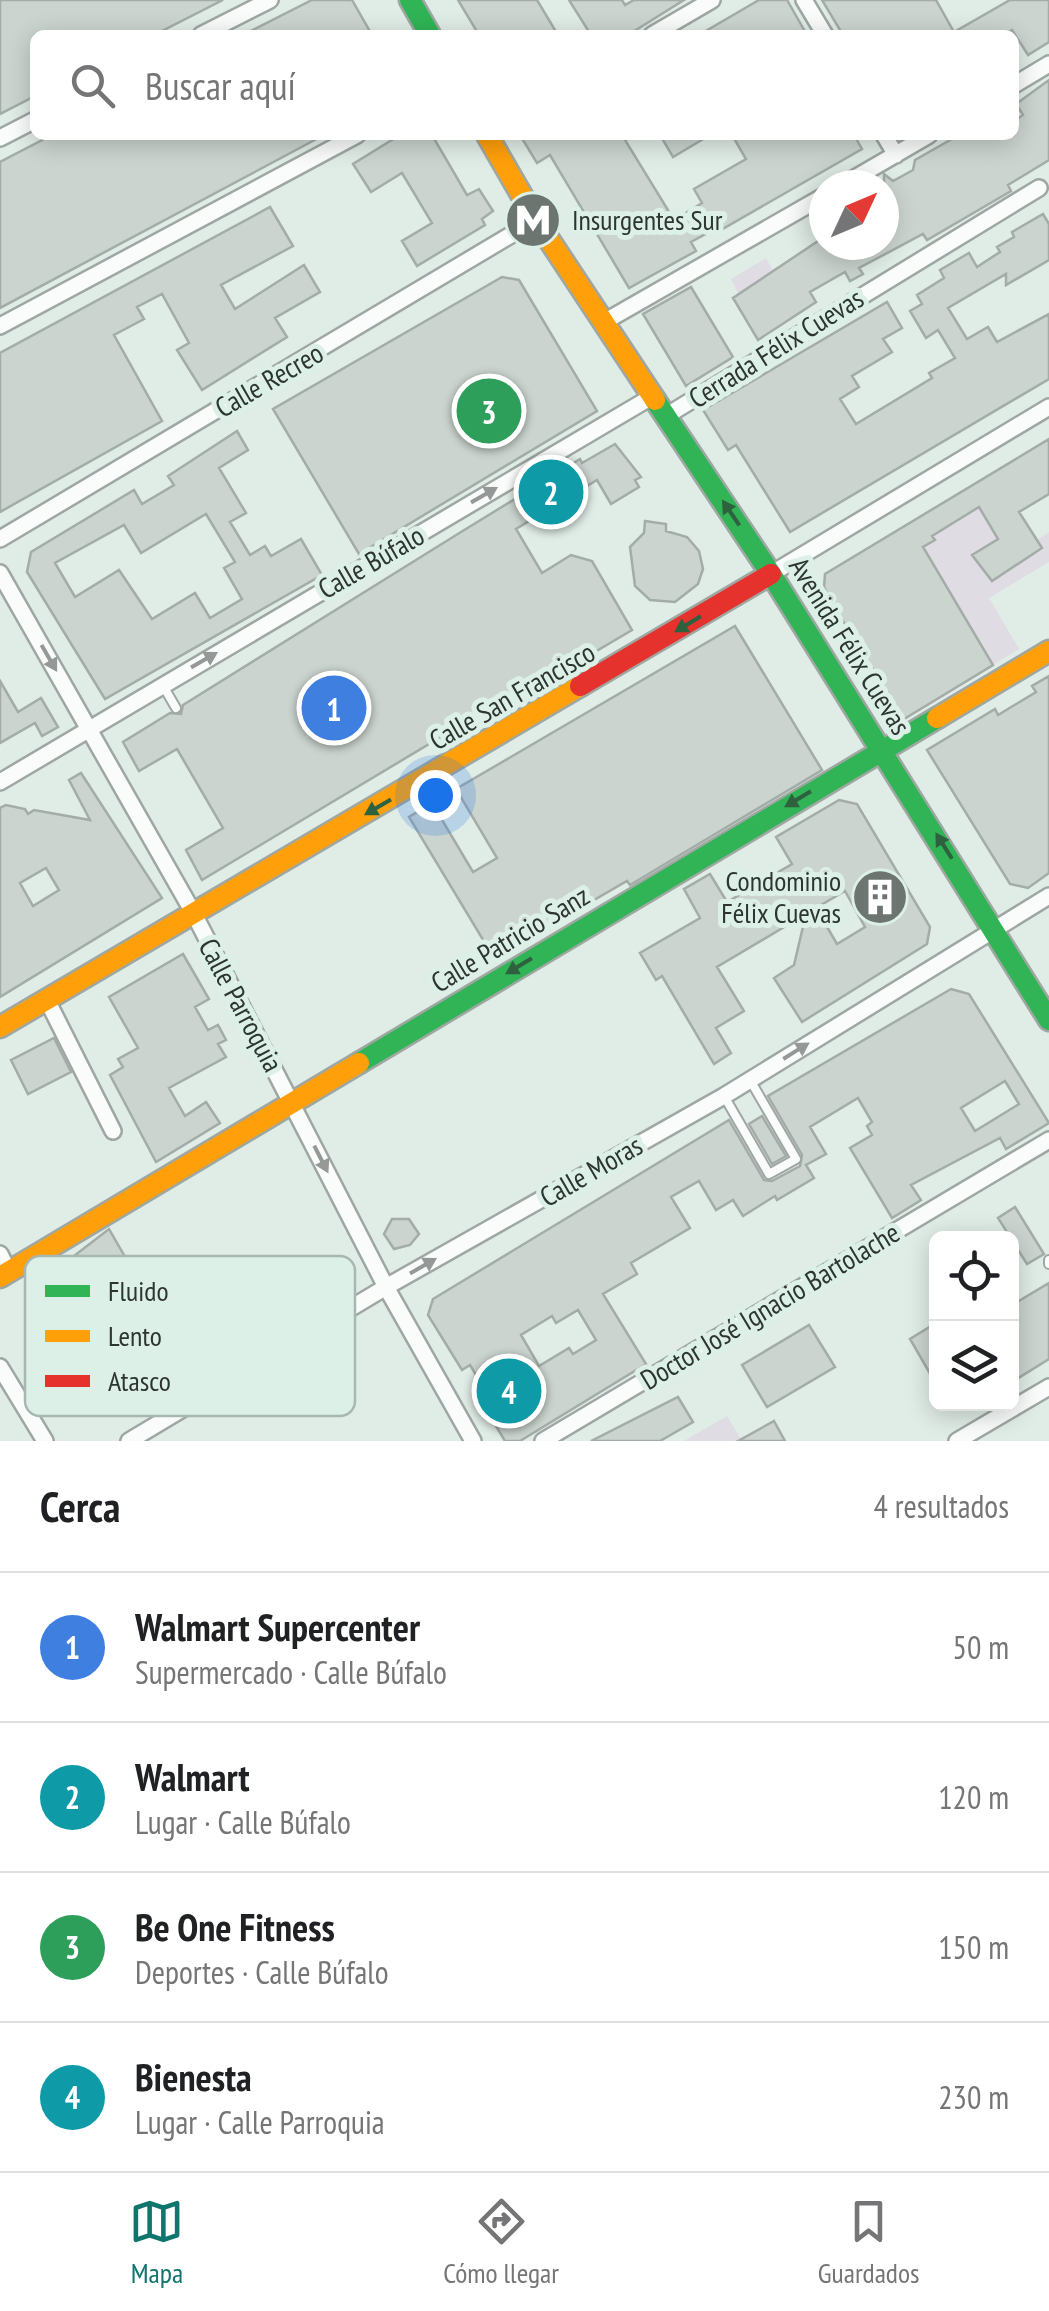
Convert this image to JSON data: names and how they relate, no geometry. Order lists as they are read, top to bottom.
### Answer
{
  "streets": {
    "street": [
      "Cerrada Félix Cuevas",
      "Calle Recreo",
      "Calle Búfalo",
      "Avenida Félix Cuevas",
      "Calle San Francisco",
      "Calle Patricio Sanz",
      "Calle Parroquia",
      "Calle Moras",
      "Doctor José Ignacio Bartolache"
    ]
  },
  "crossings": [
    ["Cerrada Félix Cuevas", "Avenida Félix Cuevas"],
    ["Calle Búfalo", "Avenida Félix Cuevas"],
    ["Calle Búfalo", "Calle Parroquia"],
    ["Avenida Félix Cuevas", "Calle San Francisco"],
    ["Avenida Félix Cuevas", "Calle Patricio Sanz"],
    ["Avenida Félix Cuevas", "Calle Moras"],
    ["Calle San Francisco", "Calle Parroquia"],
    ["Calle Patricio Sanz", "Calle Parroquia"],
    ["Calle Parroquia", "Calle Moras"]
  ],
  "one_way": [
    "Calle Búfalo",
    "Avenida Félix Cuevas",
    "Calle San Francisco",
    "Calle Patricio Sanz",
    "Calle Parroquia",
    "Calle Moras"
  ],
  "places": {
    "metro station": ["Insurgentes Sur"],
    "building": ["Condominio Félix Cuevas"]
  },
  "legend": ["Fluido", "Lento", "Atasco"],
  "north": "top right",
  "page": {
    "search": "Buscar aquí",
    "pins": [
      "3",
      "2",
      "1",
      "4"
    ],
    "heading": ["Cerca", "4 resultados"],
    "list": [
      {
        "mark": "1",
        "name": "Walmart Supercenter",
        "note": "Supermercado · Calle Búfalo",
        "value": "50 m"
      },
      {
        "mark": "2",
        "name": "Walmart",
        "note": "Lugar · Calle Búfalo",
        "value": "120 m"
      },
      {
        "mark": "3",
        "name": "Be One Fitness",
        "note": "Deportes · Calle Búfalo",
        "value": "150 m"
      },
      {
        "mark": "4",
        "name": "Bienesta",
        "note": "Lugar · Calle Parroquia",
        "value": "230 m"
      }
    ],
    "nav": ["Mapa", "Cómo llegar", "Guardados"]
  }
}
